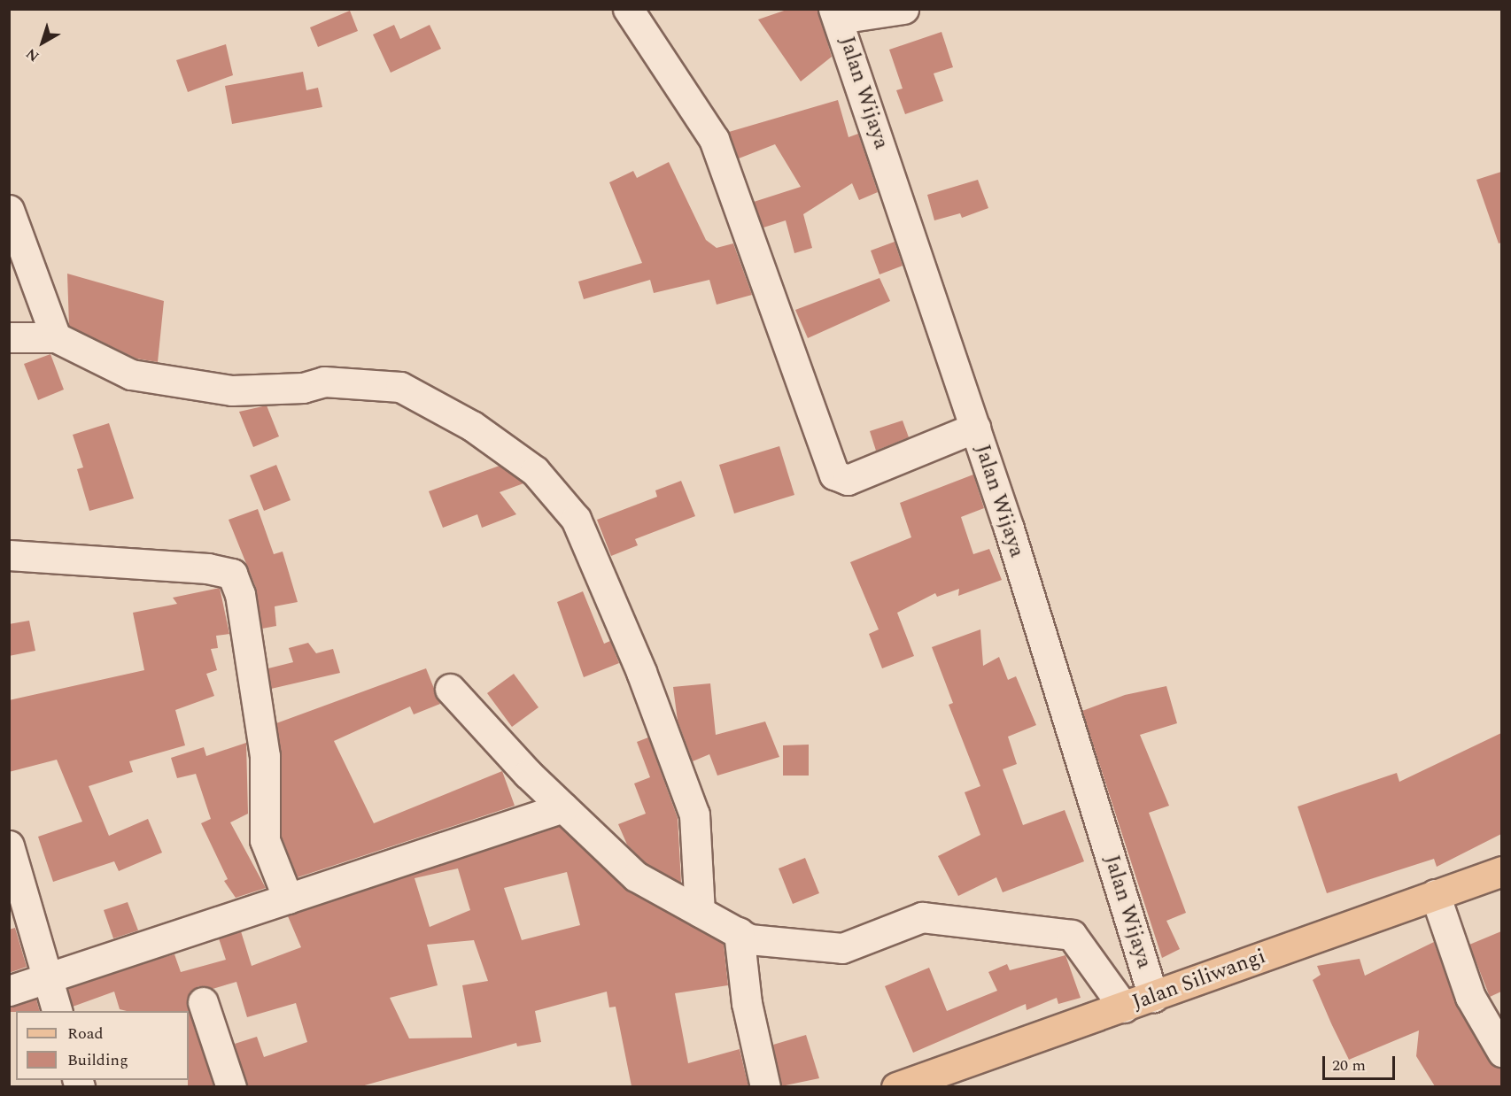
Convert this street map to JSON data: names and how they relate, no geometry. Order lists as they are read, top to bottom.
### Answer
{
  "streets": {
    "main road": ["Jalan Siliwangi"],
    "street": ["Jalan Wijaya"]
  },
  "crossings": [
    ["Jalan Wijaya", "Jalan Siliwangi"]
  ],
  "legend": ["Road", "Building"],
  "scale_bar": "20 m",
  "north": "bottom left"
}
